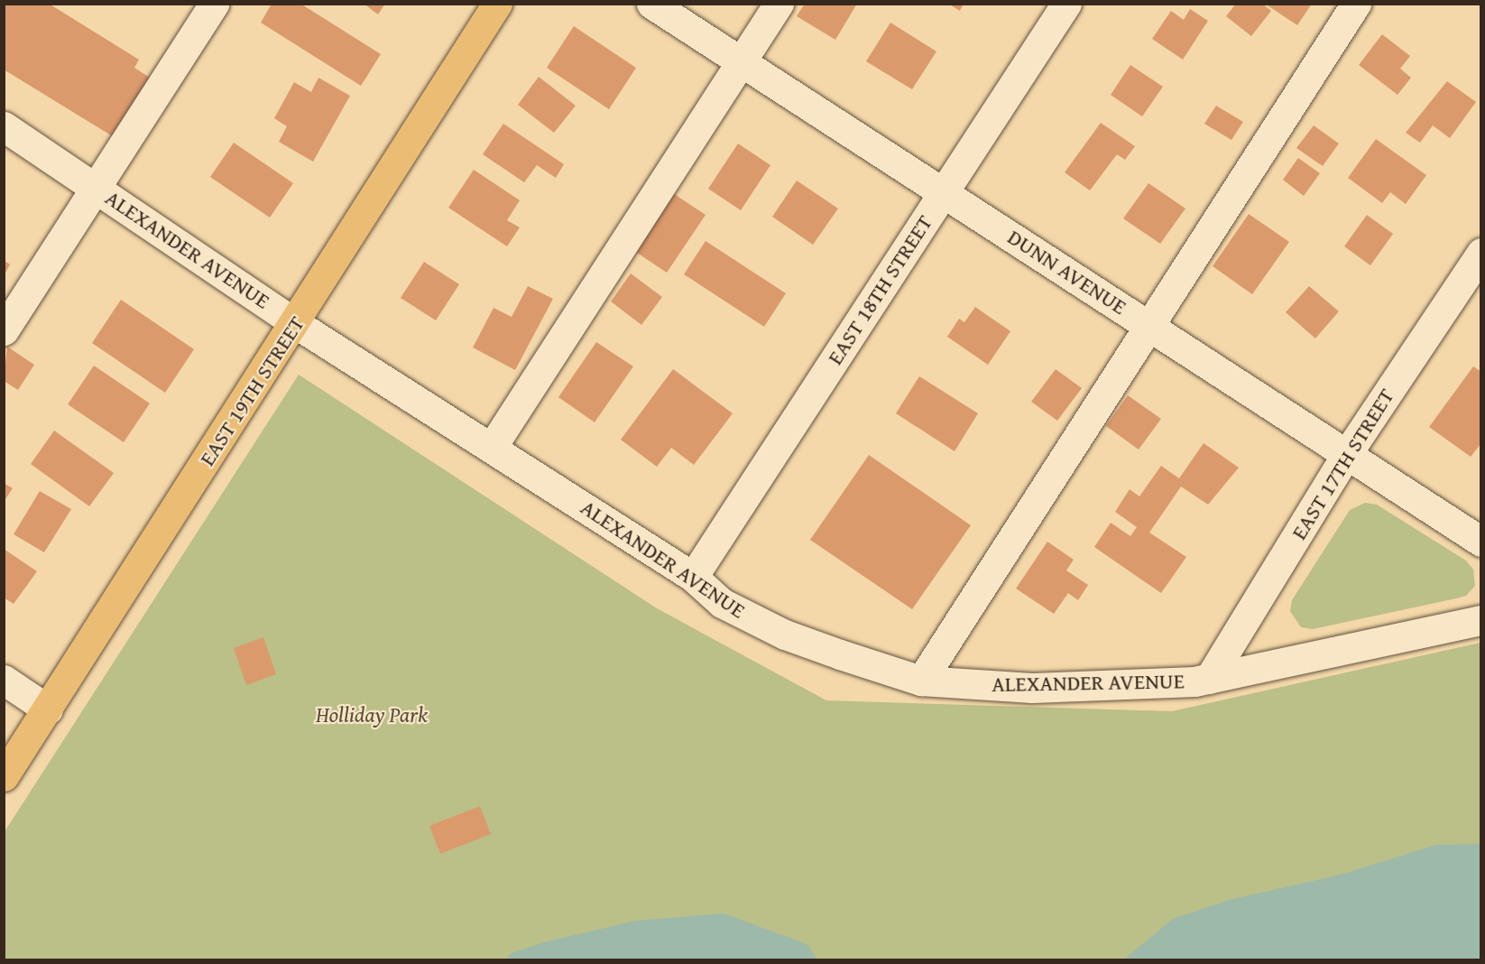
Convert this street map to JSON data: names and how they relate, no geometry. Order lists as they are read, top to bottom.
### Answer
{
  "streets": {
    "main road": ["EAST 19TH STREET"],
    "street": [
      "ALEXANDER AVENUE",
      "DUNN AVENUE",
      "EAST 18TH STREET",
      "EAST 17TH STREET"
    ]
  },
  "crossings": [
    ["ALEXANDER AVENUE", "EAST 18TH STREET"],
    ["ALEXANDER AVENUE", "EAST 19TH STREET"],
    ["ALEXANDER AVENUE", "EAST 17TH STREET"],
    ["DUNN AVENUE", "EAST 18TH STREET"],
    ["DUNN AVENUE", "EAST 17TH STREET"]
  ],
  "parks": ["Holliday Park"]
}
